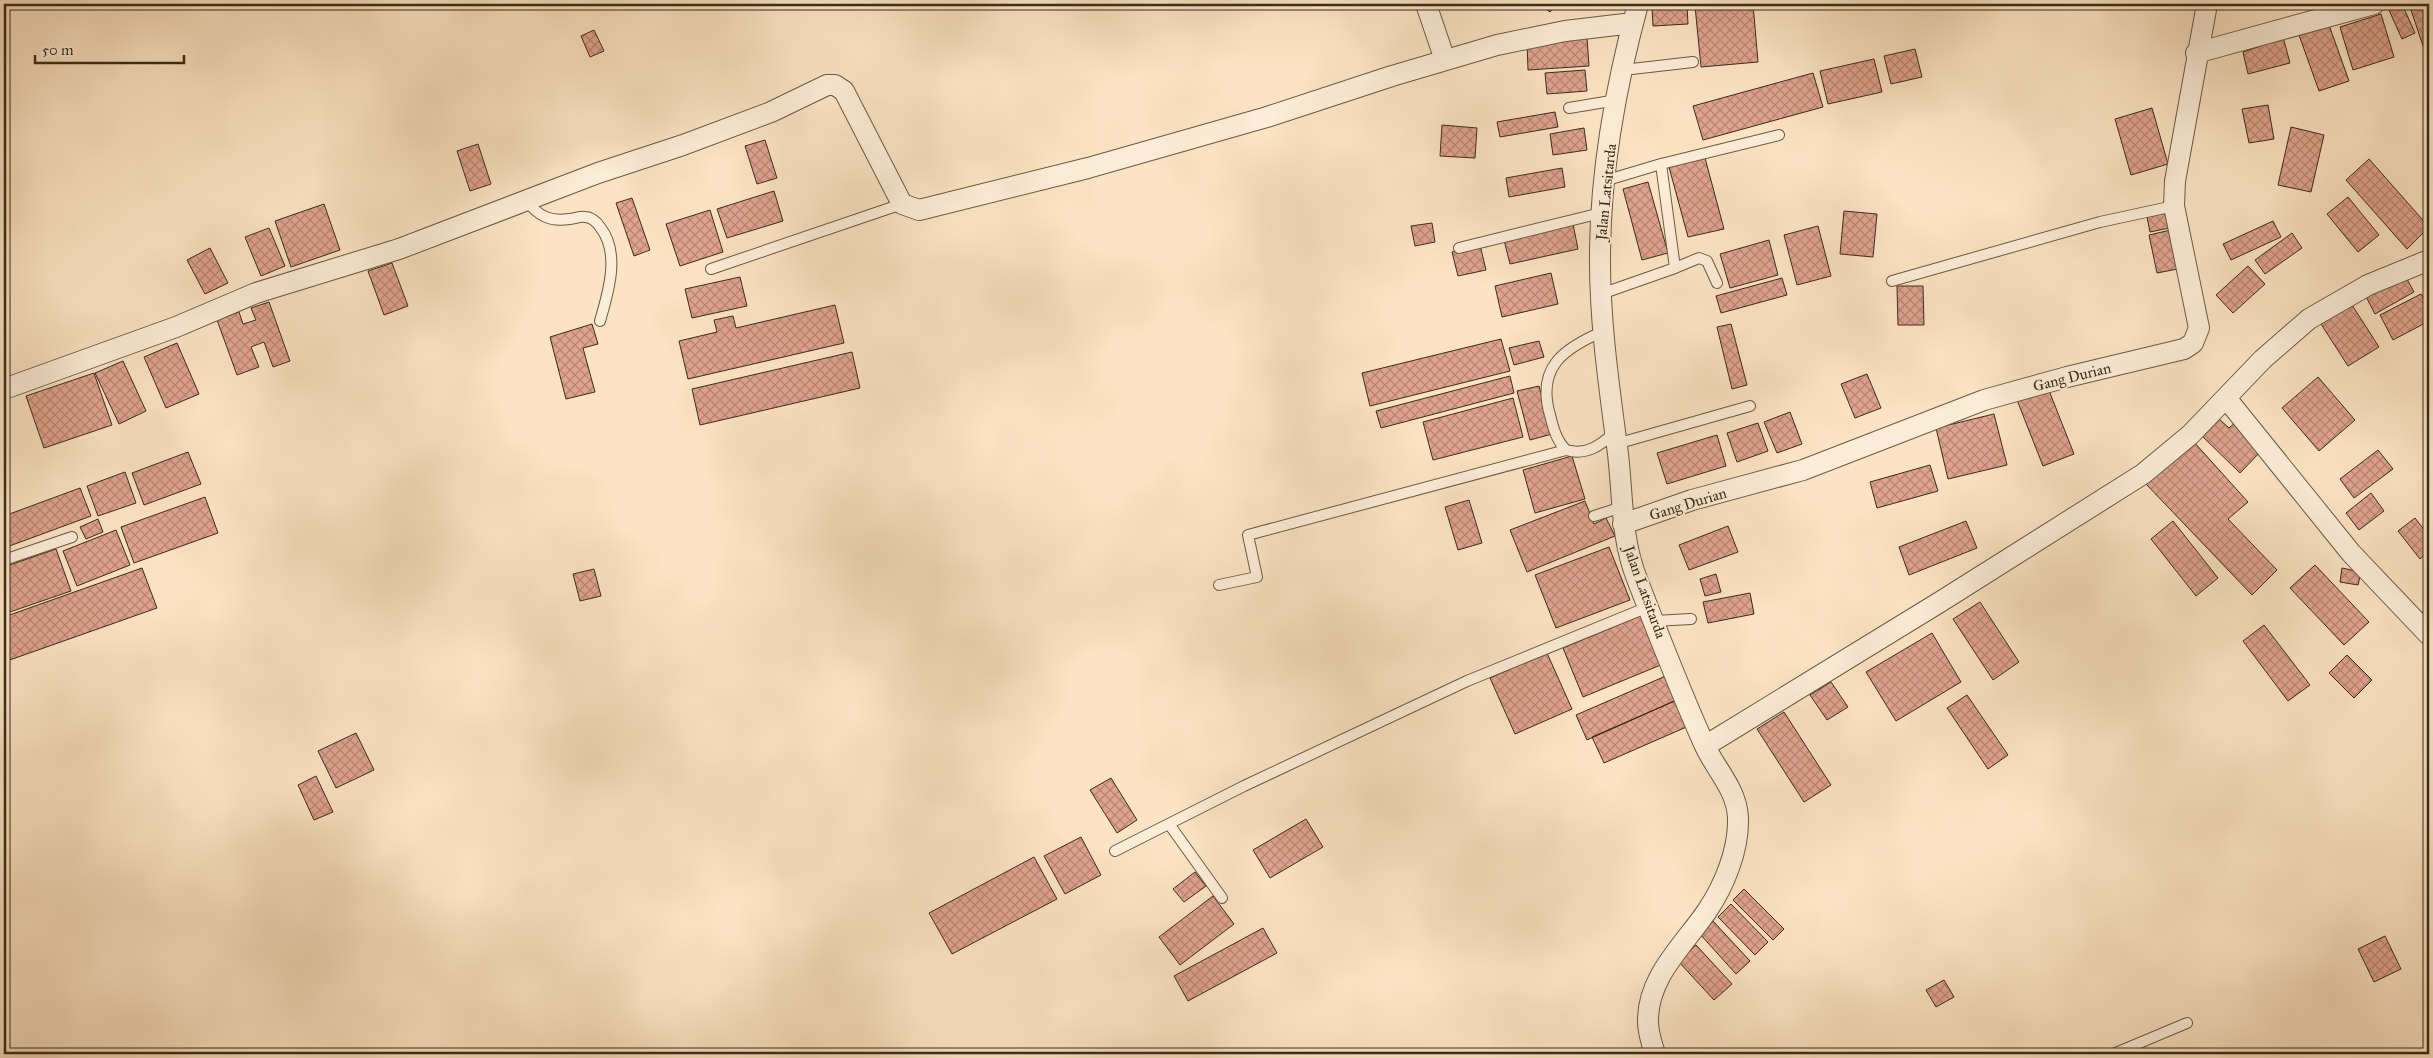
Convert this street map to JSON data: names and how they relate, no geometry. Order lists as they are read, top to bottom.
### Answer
{
  "streets": {
    "street": ["Jalan Latsitarda", "Gang Durian"]
  },
  "crossings": [
    ["Jalan Latsitarda", "Gang Durian"]
  ],
  "scale_bar": "50 m"
}
